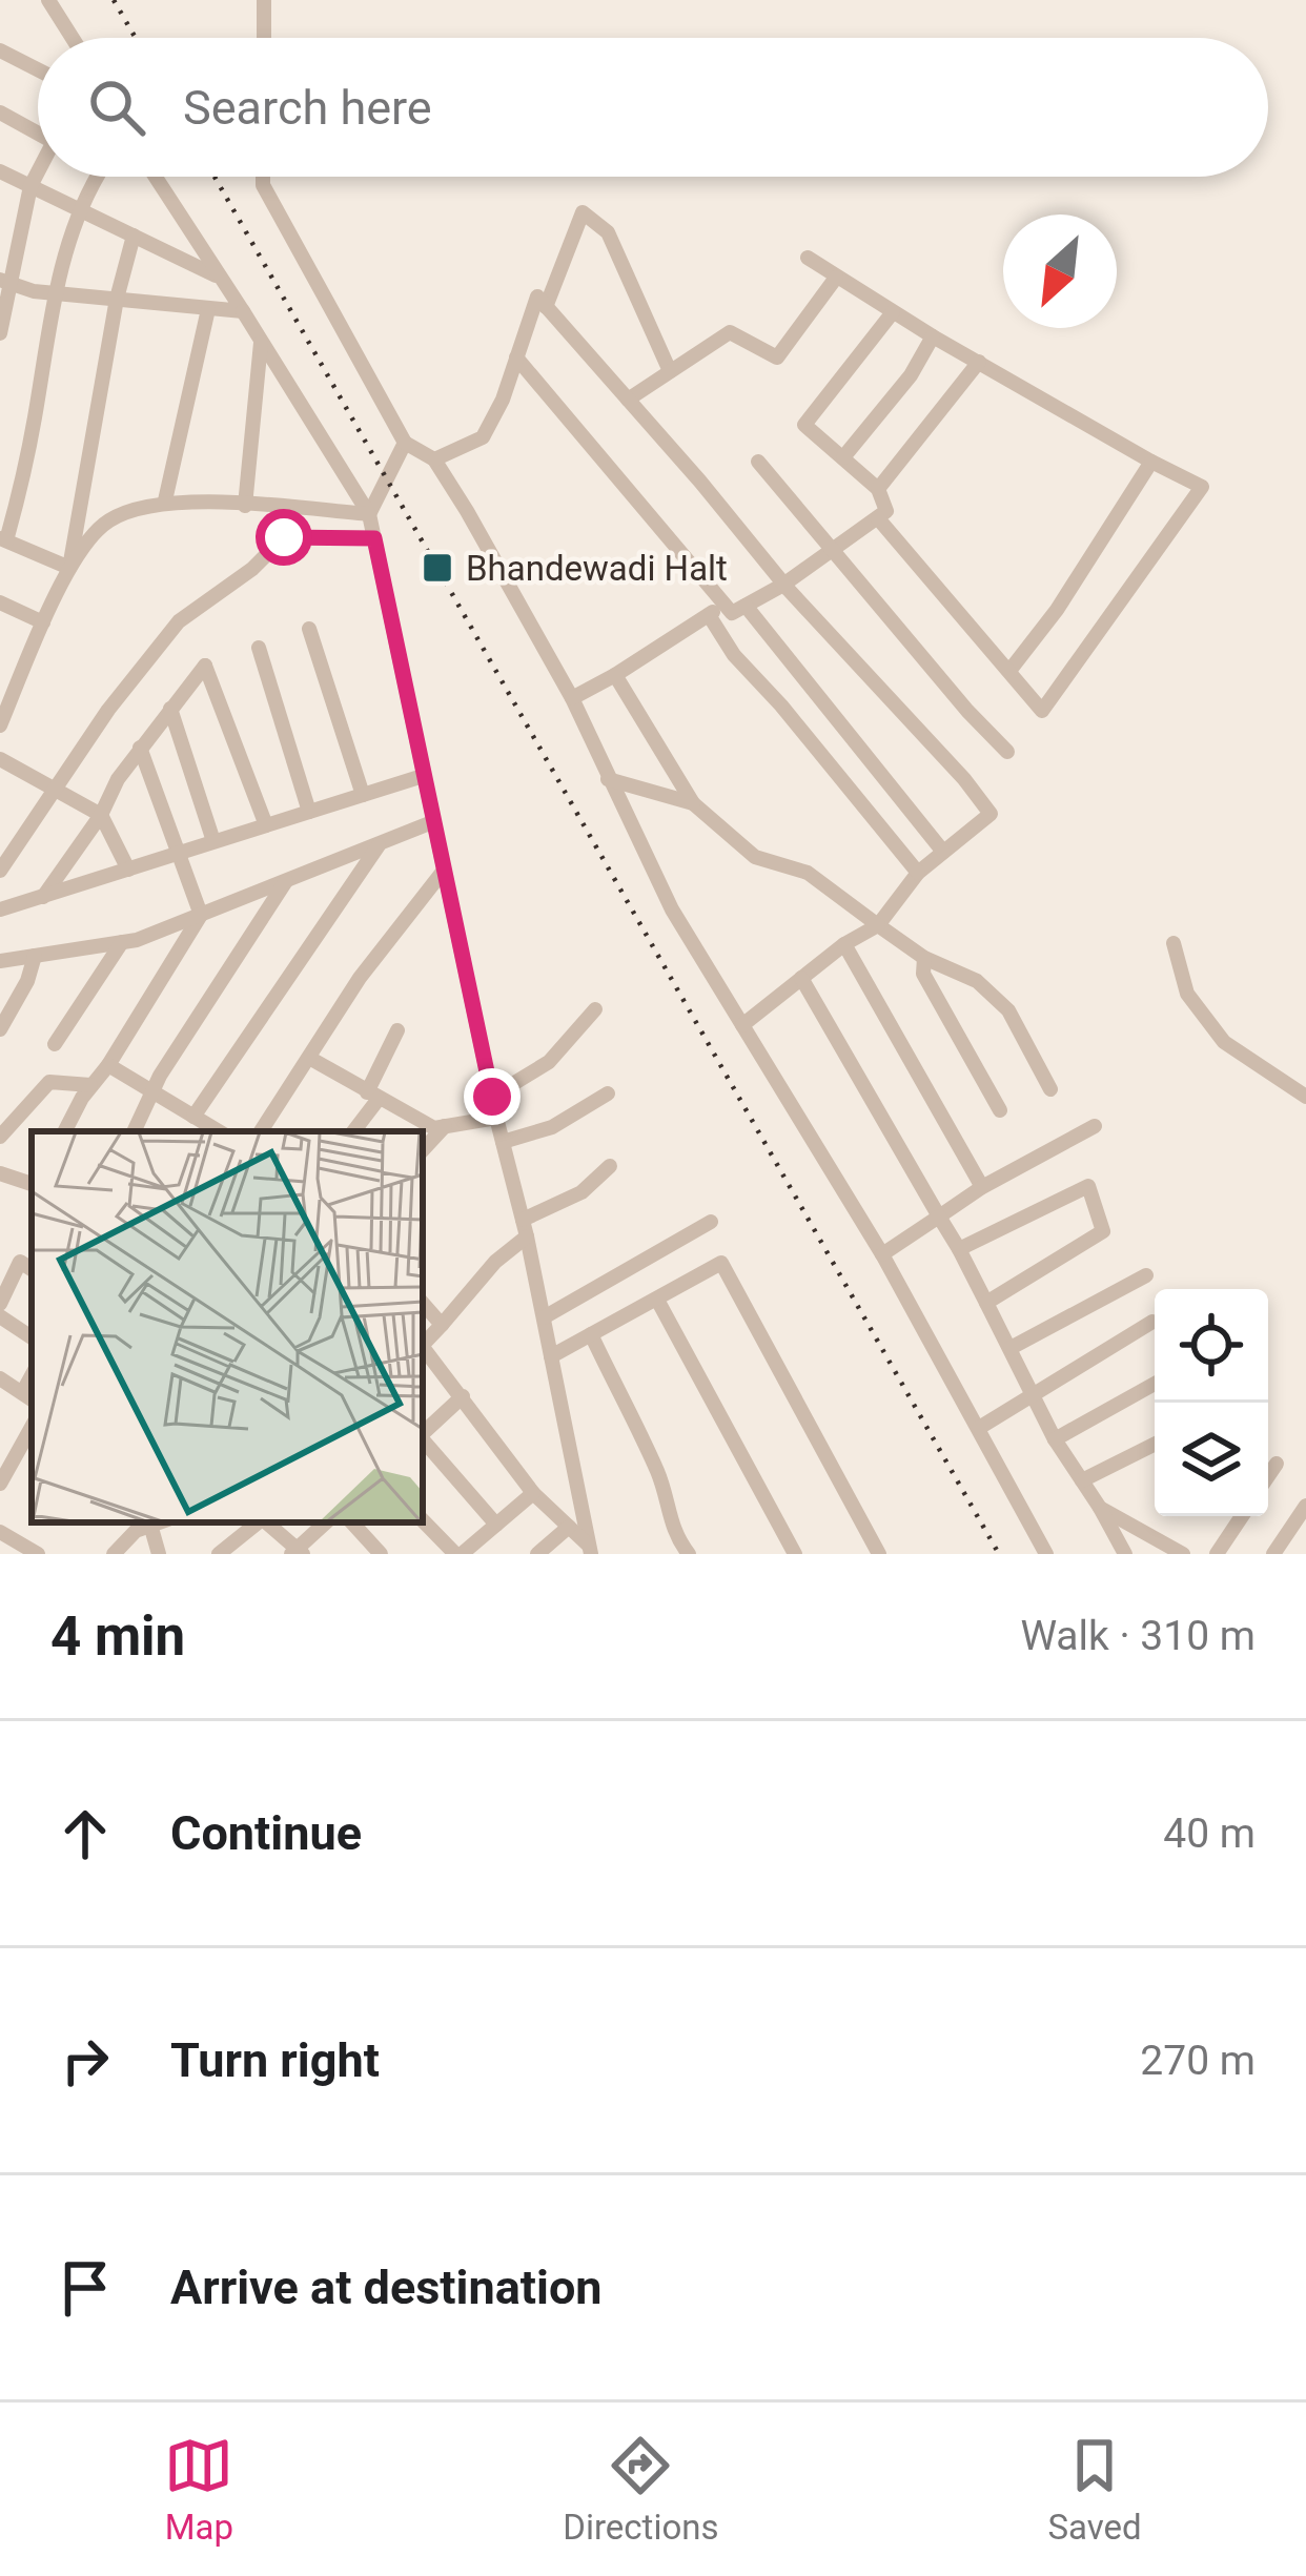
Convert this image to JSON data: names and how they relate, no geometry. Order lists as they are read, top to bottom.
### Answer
{
  "places": {
    "transit": ["Bhandewadi Halt"]
  },
  "north": "bottom left",
  "page": {
    "search": "Search here",
    "heading": ["4 min", "Walk · 310 m"],
    "list": [
      ["Continue", "40 m"],
      ["Turn right", "270 m"],
      "Arrive at destination"
    ],
    "nav": ["Map", "Directions", "Saved"]
  }
}
